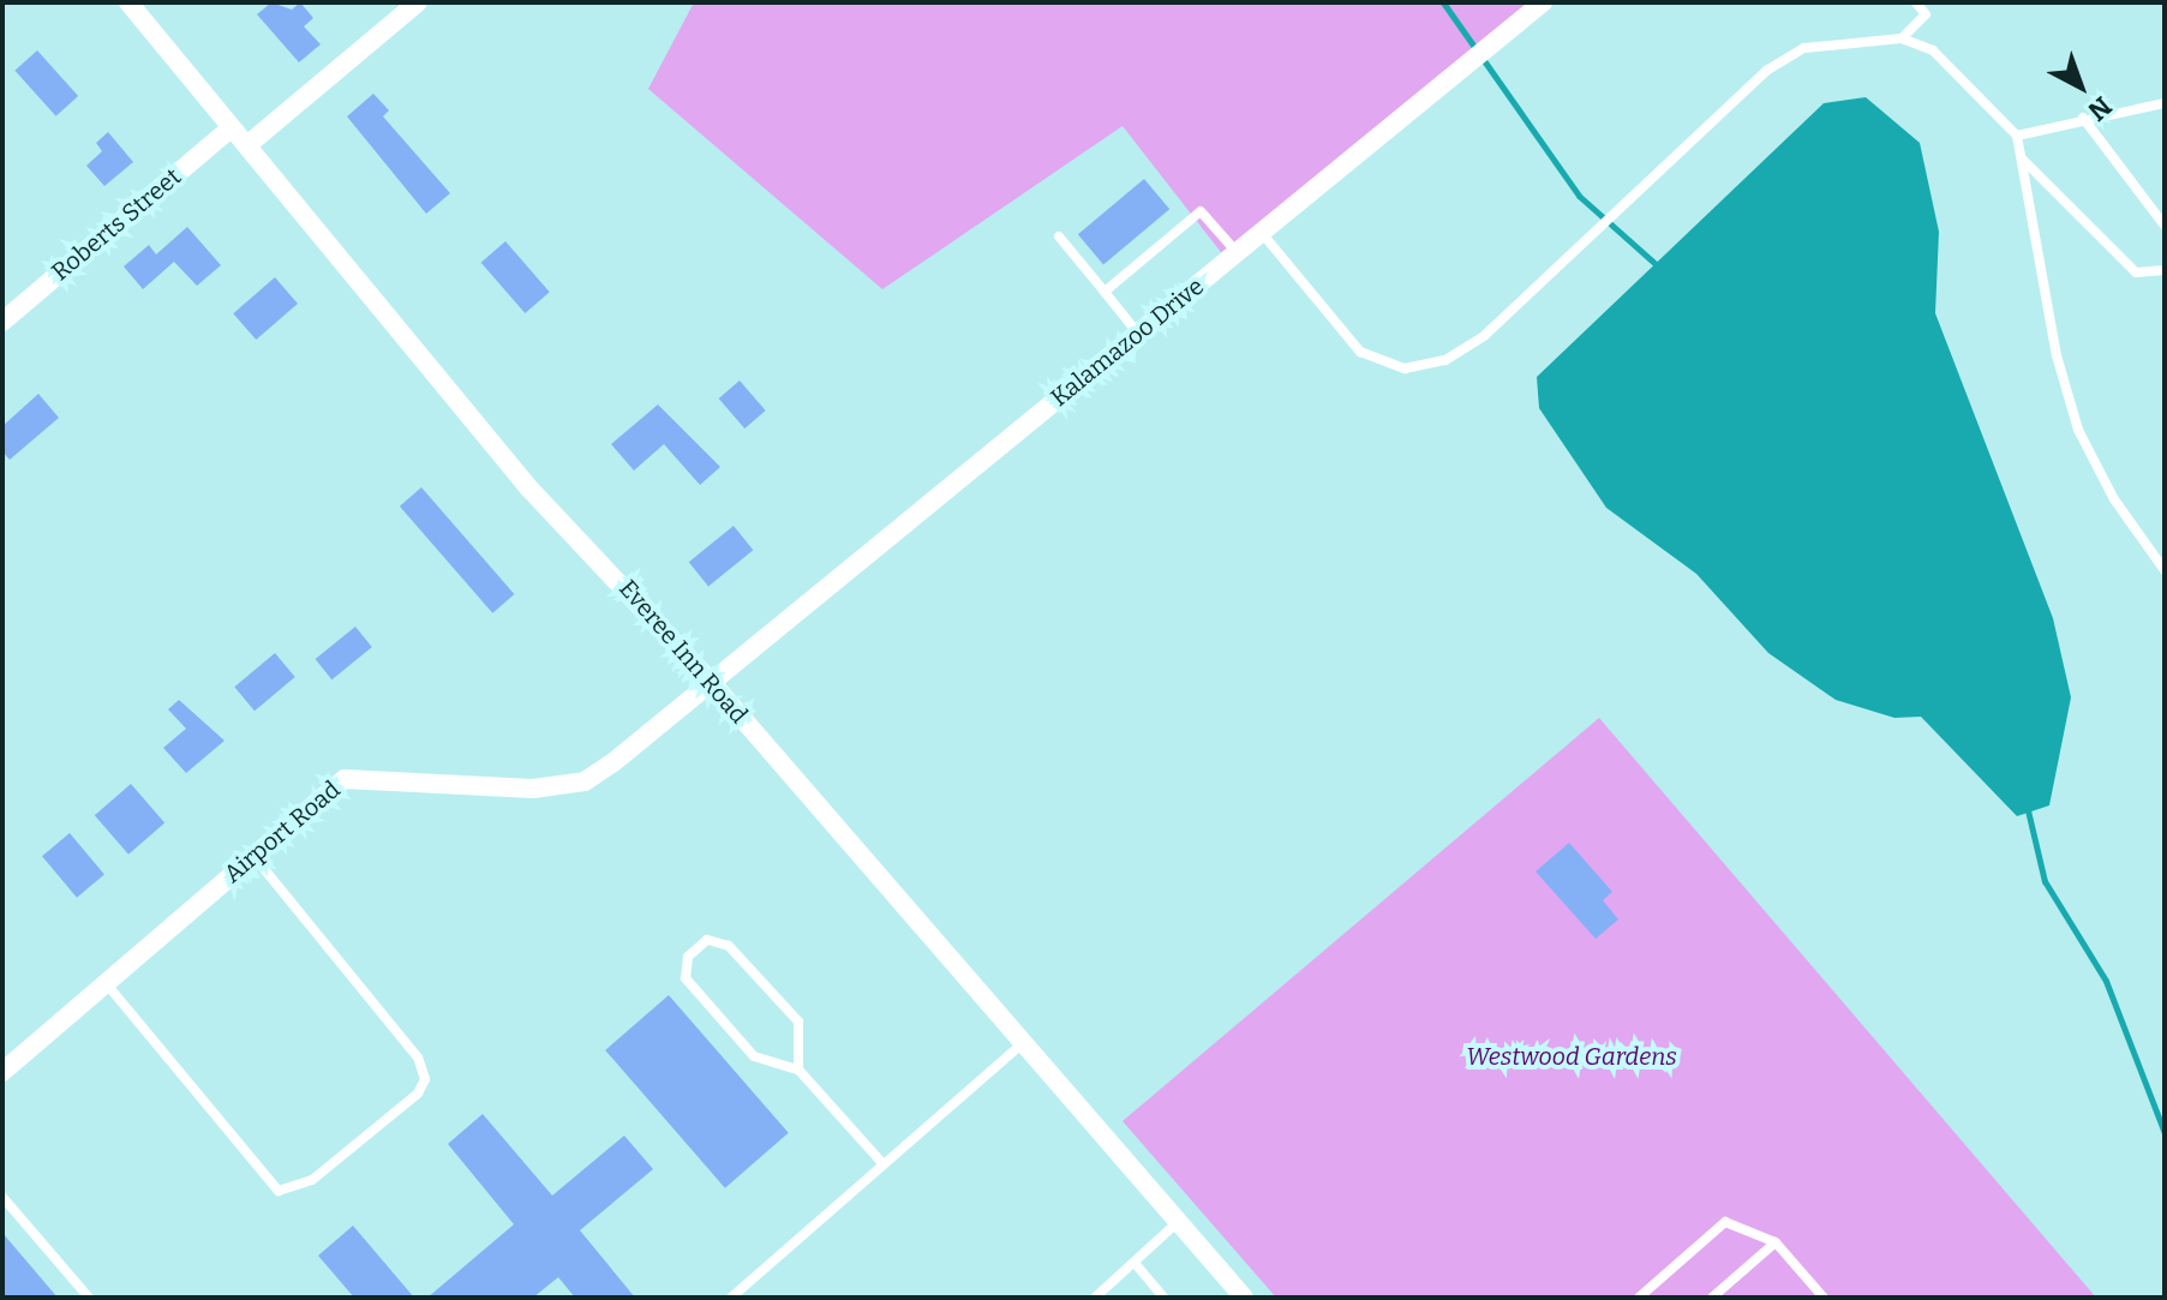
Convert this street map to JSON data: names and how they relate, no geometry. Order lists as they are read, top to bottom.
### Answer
{
  "streets": {
    "street": [
      "Roberts Street",
      "Kalamazoo Drive",
      "Everee Inn Road",
      "Airport Road"
    ]
  },
  "crossings": [
    ["Roberts Street", "Everee Inn Road"],
    ["Kalamazoo Drive", "Everee Inn Road"],
    ["Kalamazoo Drive", "Airport Road"],
    ["Everee Inn Road", "Airport Road"]
  ],
  "parks": ["Westwood Gardens"],
  "north": "bottom right"
}
